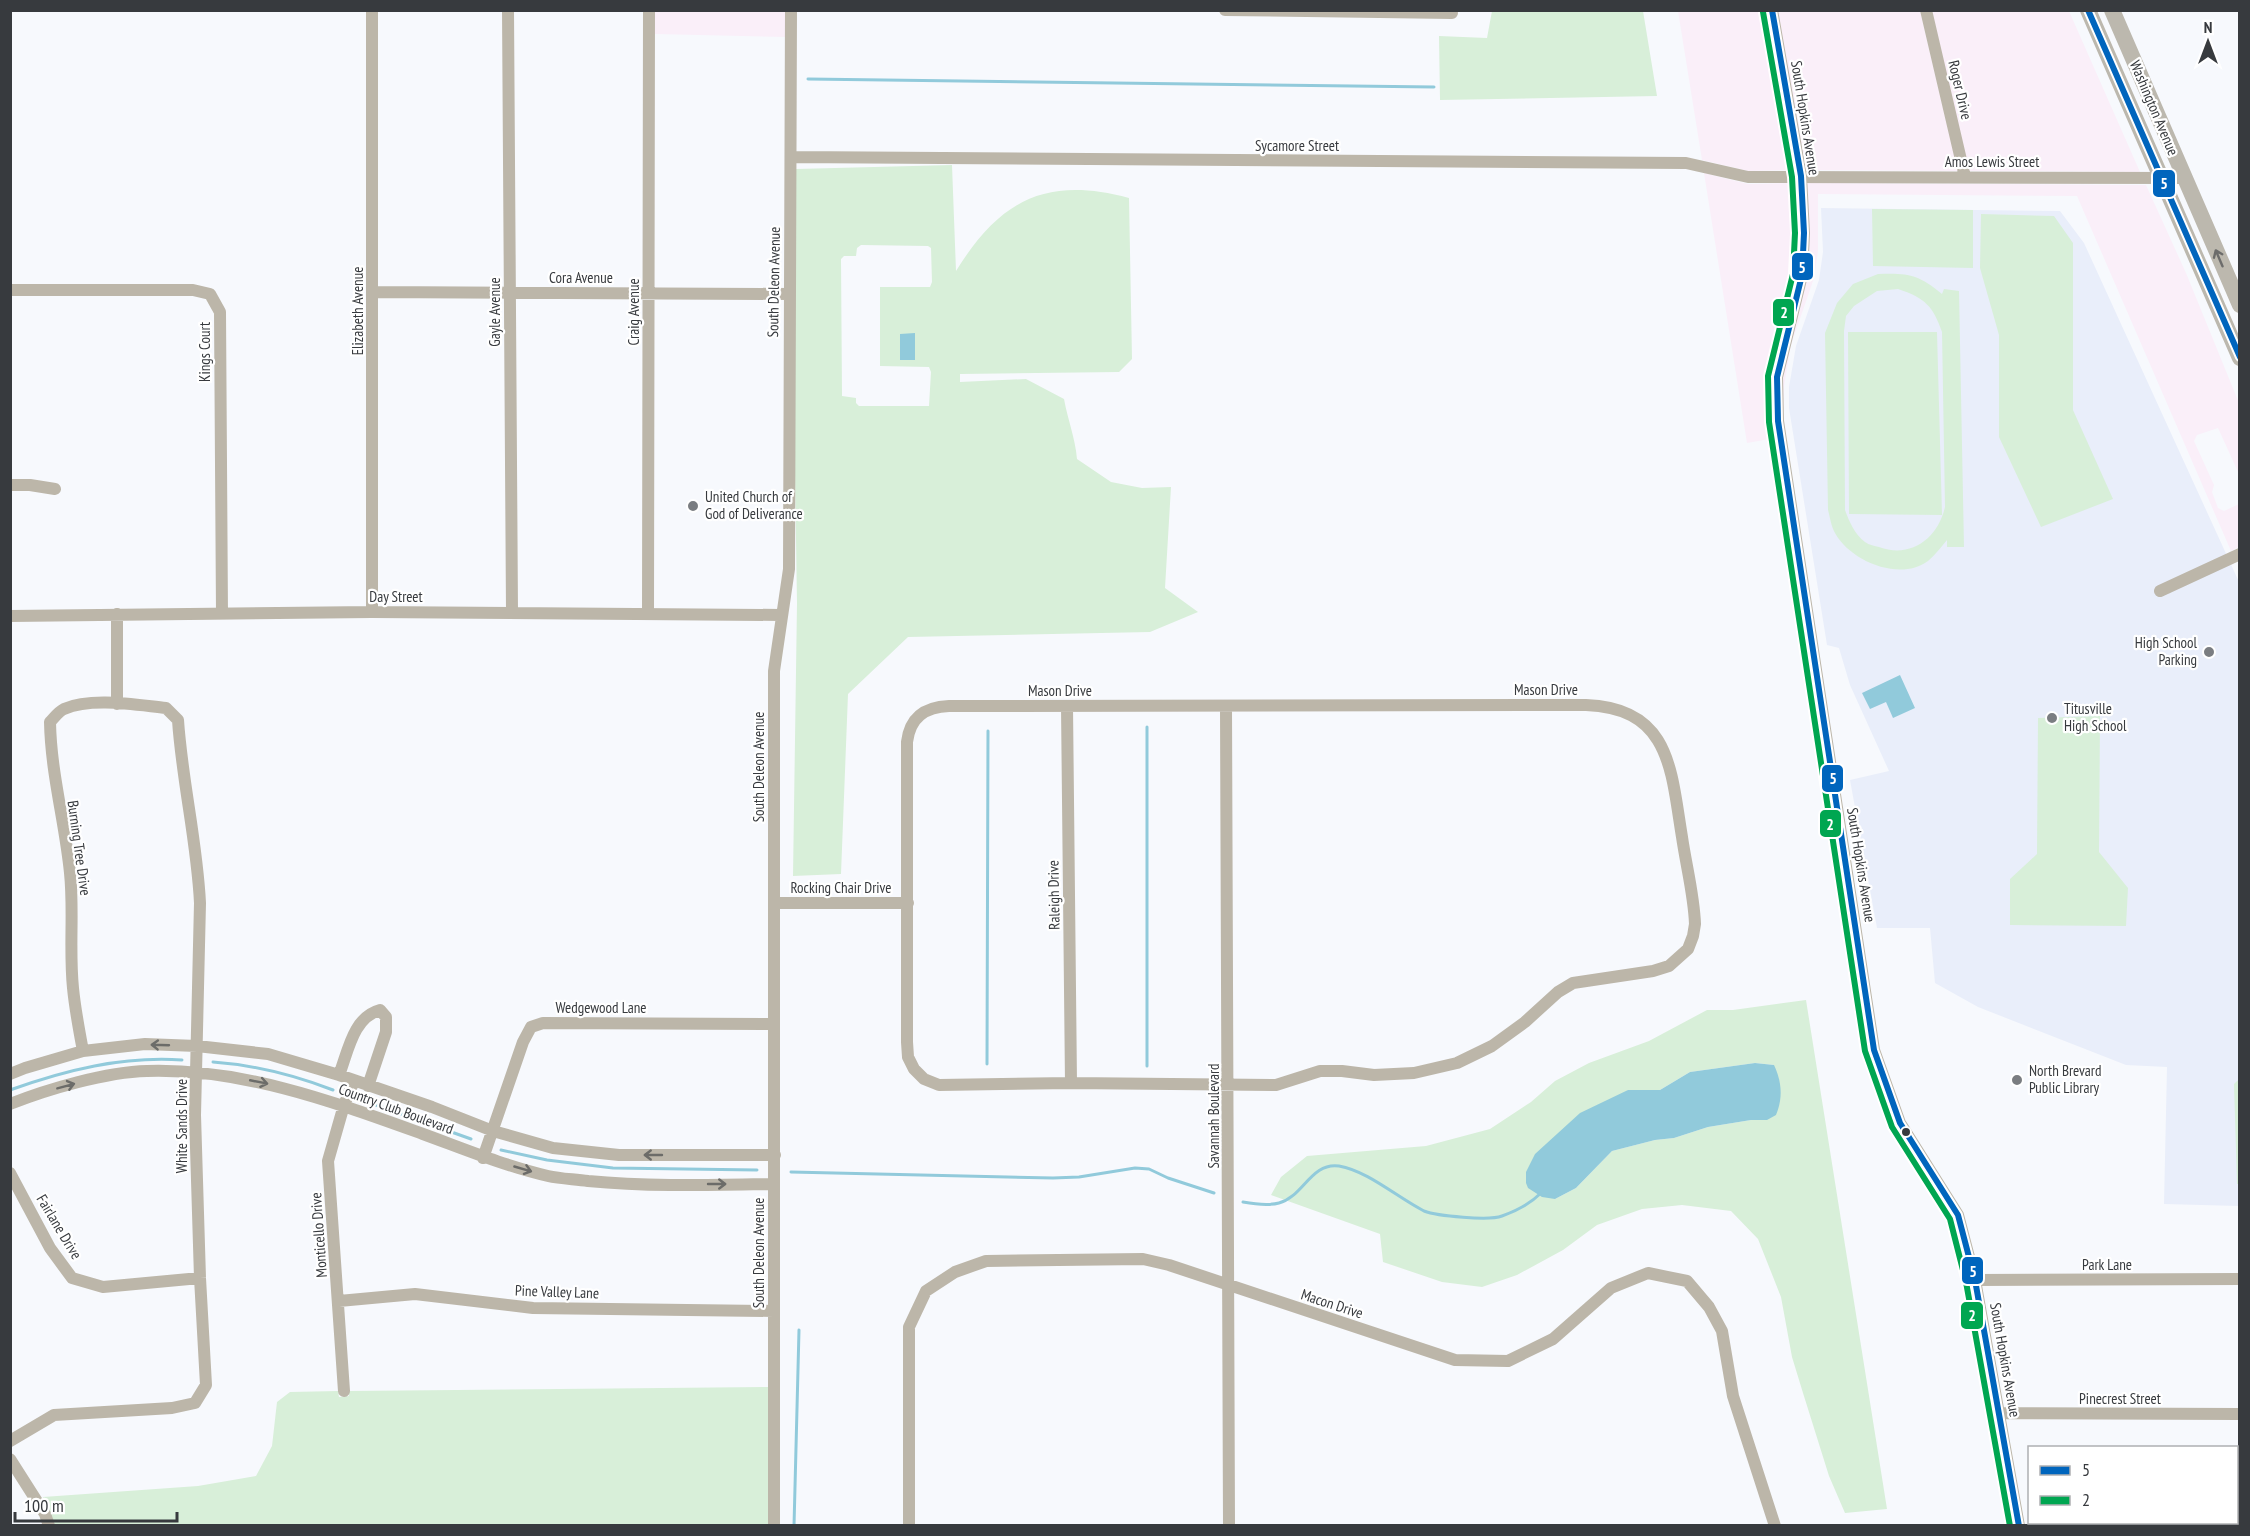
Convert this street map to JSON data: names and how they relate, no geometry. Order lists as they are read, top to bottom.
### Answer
{
  "streets": {
    "main road": ["Washington Avenue"],
    "street": [
      "Roger Drive",
      "South Hopkins Avenue",
      "Sycamore Street",
      "Amos Lewis Street",
      "Cora Avenue",
      "South Deleon Avenue",
      "Elizabeth Avenue",
      "Gayle Avenue",
      "Craig Avenue",
      "Kings Court",
      "Day Street",
      "Mason Drive",
      "Burning Tree Drive",
      "Rocking Chair Drive",
      "Raleigh Drive",
      "Wedgewood Lane",
      "Country Club Boulevard",
      "Savannah Boulevard",
      "White Sands Drive",
      "Fairlane Drive",
      "Monticello Drive",
      "Park Lane",
      "Pine Valley Lane",
      "Macon Drive",
      "Pinecrest Street"
    ]
  },
  "crossings": [
    ["Roger Drive", "Amos Lewis Street"],
    ["Washington Avenue", "Amos Lewis Street"],
    ["South Hopkins Avenue", "Sycamore Street"],
    ["South Hopkins Avenue", "Amos Lewis Street"],
    ["South Hopkins Avenue", "Park Lane"],
    ["South Hopkins Avenue", "Pinecrest Street"],
    ["Sycamore Street", "Amos Lewis Street"],
    ["Sycamore Street", "South Deleon Avenue"],
    ["Cora Avenue", "South Deleon Avenue"],
    ["Cora Avenue", "Elizabeth Avenue"],
    ["Cora Avenue", "Gayle Avenue"],
    ["Cora Avenue", "Craig Avenue"],
    ["South Deleon Avenue", "Day Street"],
    ["South Deleon Avenue", "Rocking Chair Drive"],
    ["South Deleon Avenue", "Wedgewood Lane"],
    ["South Deleon Avenue", "Country Club Boulevard"],
    ["South Deleon Avenue", "Pine Valley Lane"],
    ["Elizabeth Avenue", "Day Street"],
    ["Gayle Avenue", "Day Street"],
    ["Craig Avenue", "Day Street"],
    ["Kings Court", "Day Street"],
    ["Mason Drive", "Rocking Chair Drive"],
    ["Mason Drive", "Raleigh Drive"],
    ["Mason Drive", "Savannah Boulevard"],
    ["Burning Tree Drive", "Country Club Boulevard"],
    ["Burning Tree Drive", "White Sands Drive"],
    ["Wedgewood Lane", "Country Club Boulevard"],
    ["Country Club Boulevard", "White Sands Drive"],
    ["Country Club Boulevard", "Monticello Drive"],
    ["Savannah Boulevard", "Macon Drive"],
    ["White Sands Drive", "Fairlane Drive"],
    ["Monticello Drive", "Pine Valley Lane"]
  ],
  "places": [
    "United Church of God of Deliverance",
    "High School Parking",
    "Titusville High School",
    "North Brevard Public Library"
  ],
  "lines": ["transit line 5", "transit line 2"],
  "legend": ["5", "2"],
  "scale_bar": "100 m",
  "north": "top"
}
